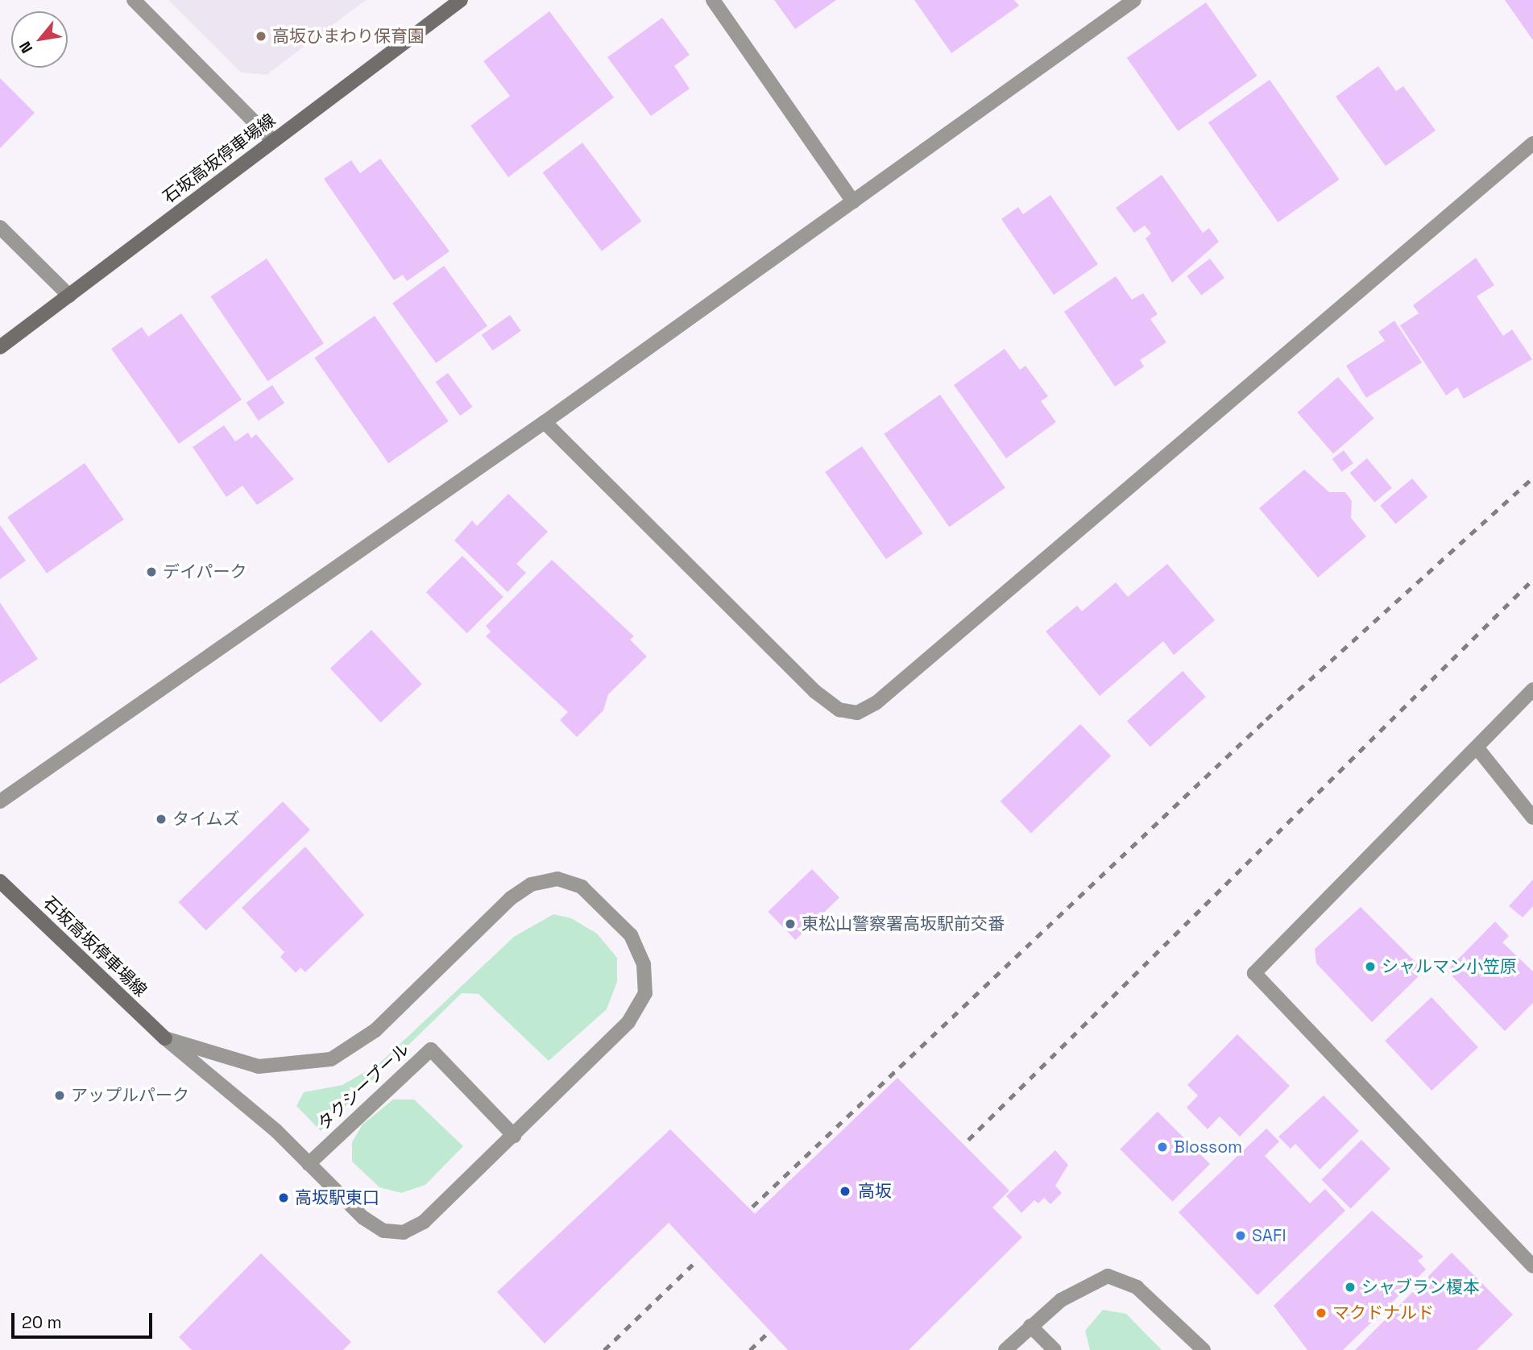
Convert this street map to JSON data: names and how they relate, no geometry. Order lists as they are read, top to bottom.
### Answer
{
  "streets": {
    "main road": ["石坂高坂停車場線"],
    "street": ["タクシープール"]
  },
  "places": [
    "高坂ひまわり保育園",
    "デイパーク",
    "タイムズ",
    "東松山警察署高坂駅前交番",
    "シャルマン小笠原",
    "アップルパーク",
    "Blossom",
    "高坂",
    "高坂駅東口",
    "SAFI",
    "シャブラン榎本",
    "マクドナルド"
  ],
  "scale_bar": "20 m",
  "north": "bottom left"
}
